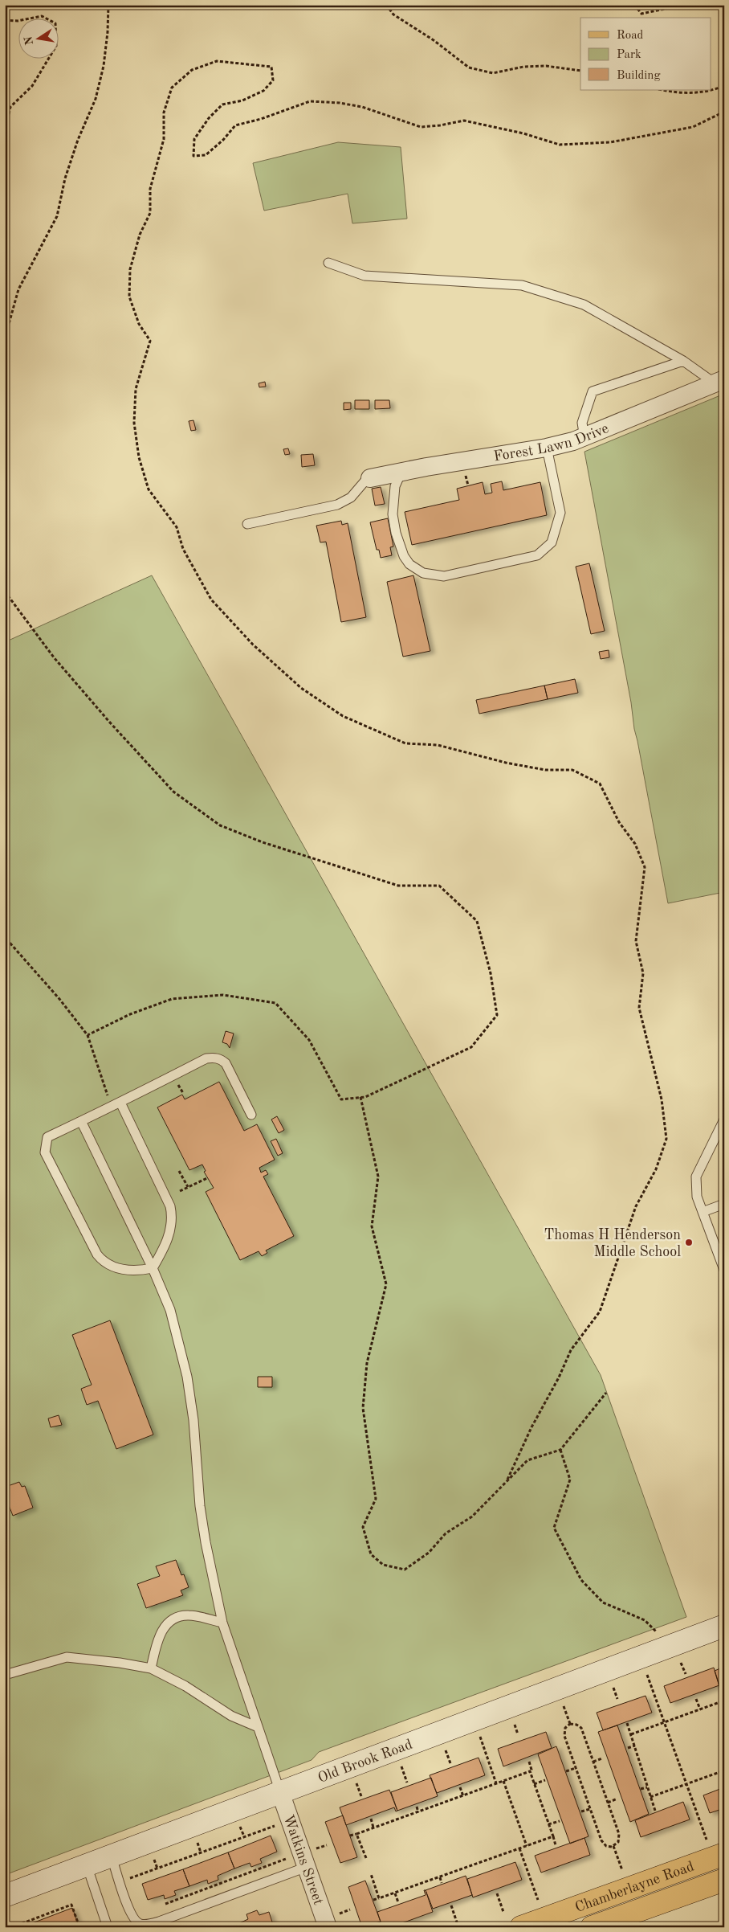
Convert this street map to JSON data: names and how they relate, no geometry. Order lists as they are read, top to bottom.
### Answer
{
  "streets": {
    "main road": ["Chamberlayne Road"],
    "street": ["Forest Lawn Drive", "Old Brook Road", "Watkins Street"]
  },
  "crossings": [
    ["Old Brook Road", "Watkins Street"]
  ],
  "places": ["Thomas H Henderson Middle School"],
  "legend": ["Road", "Park", "Building"],
  "north": "left"
}
